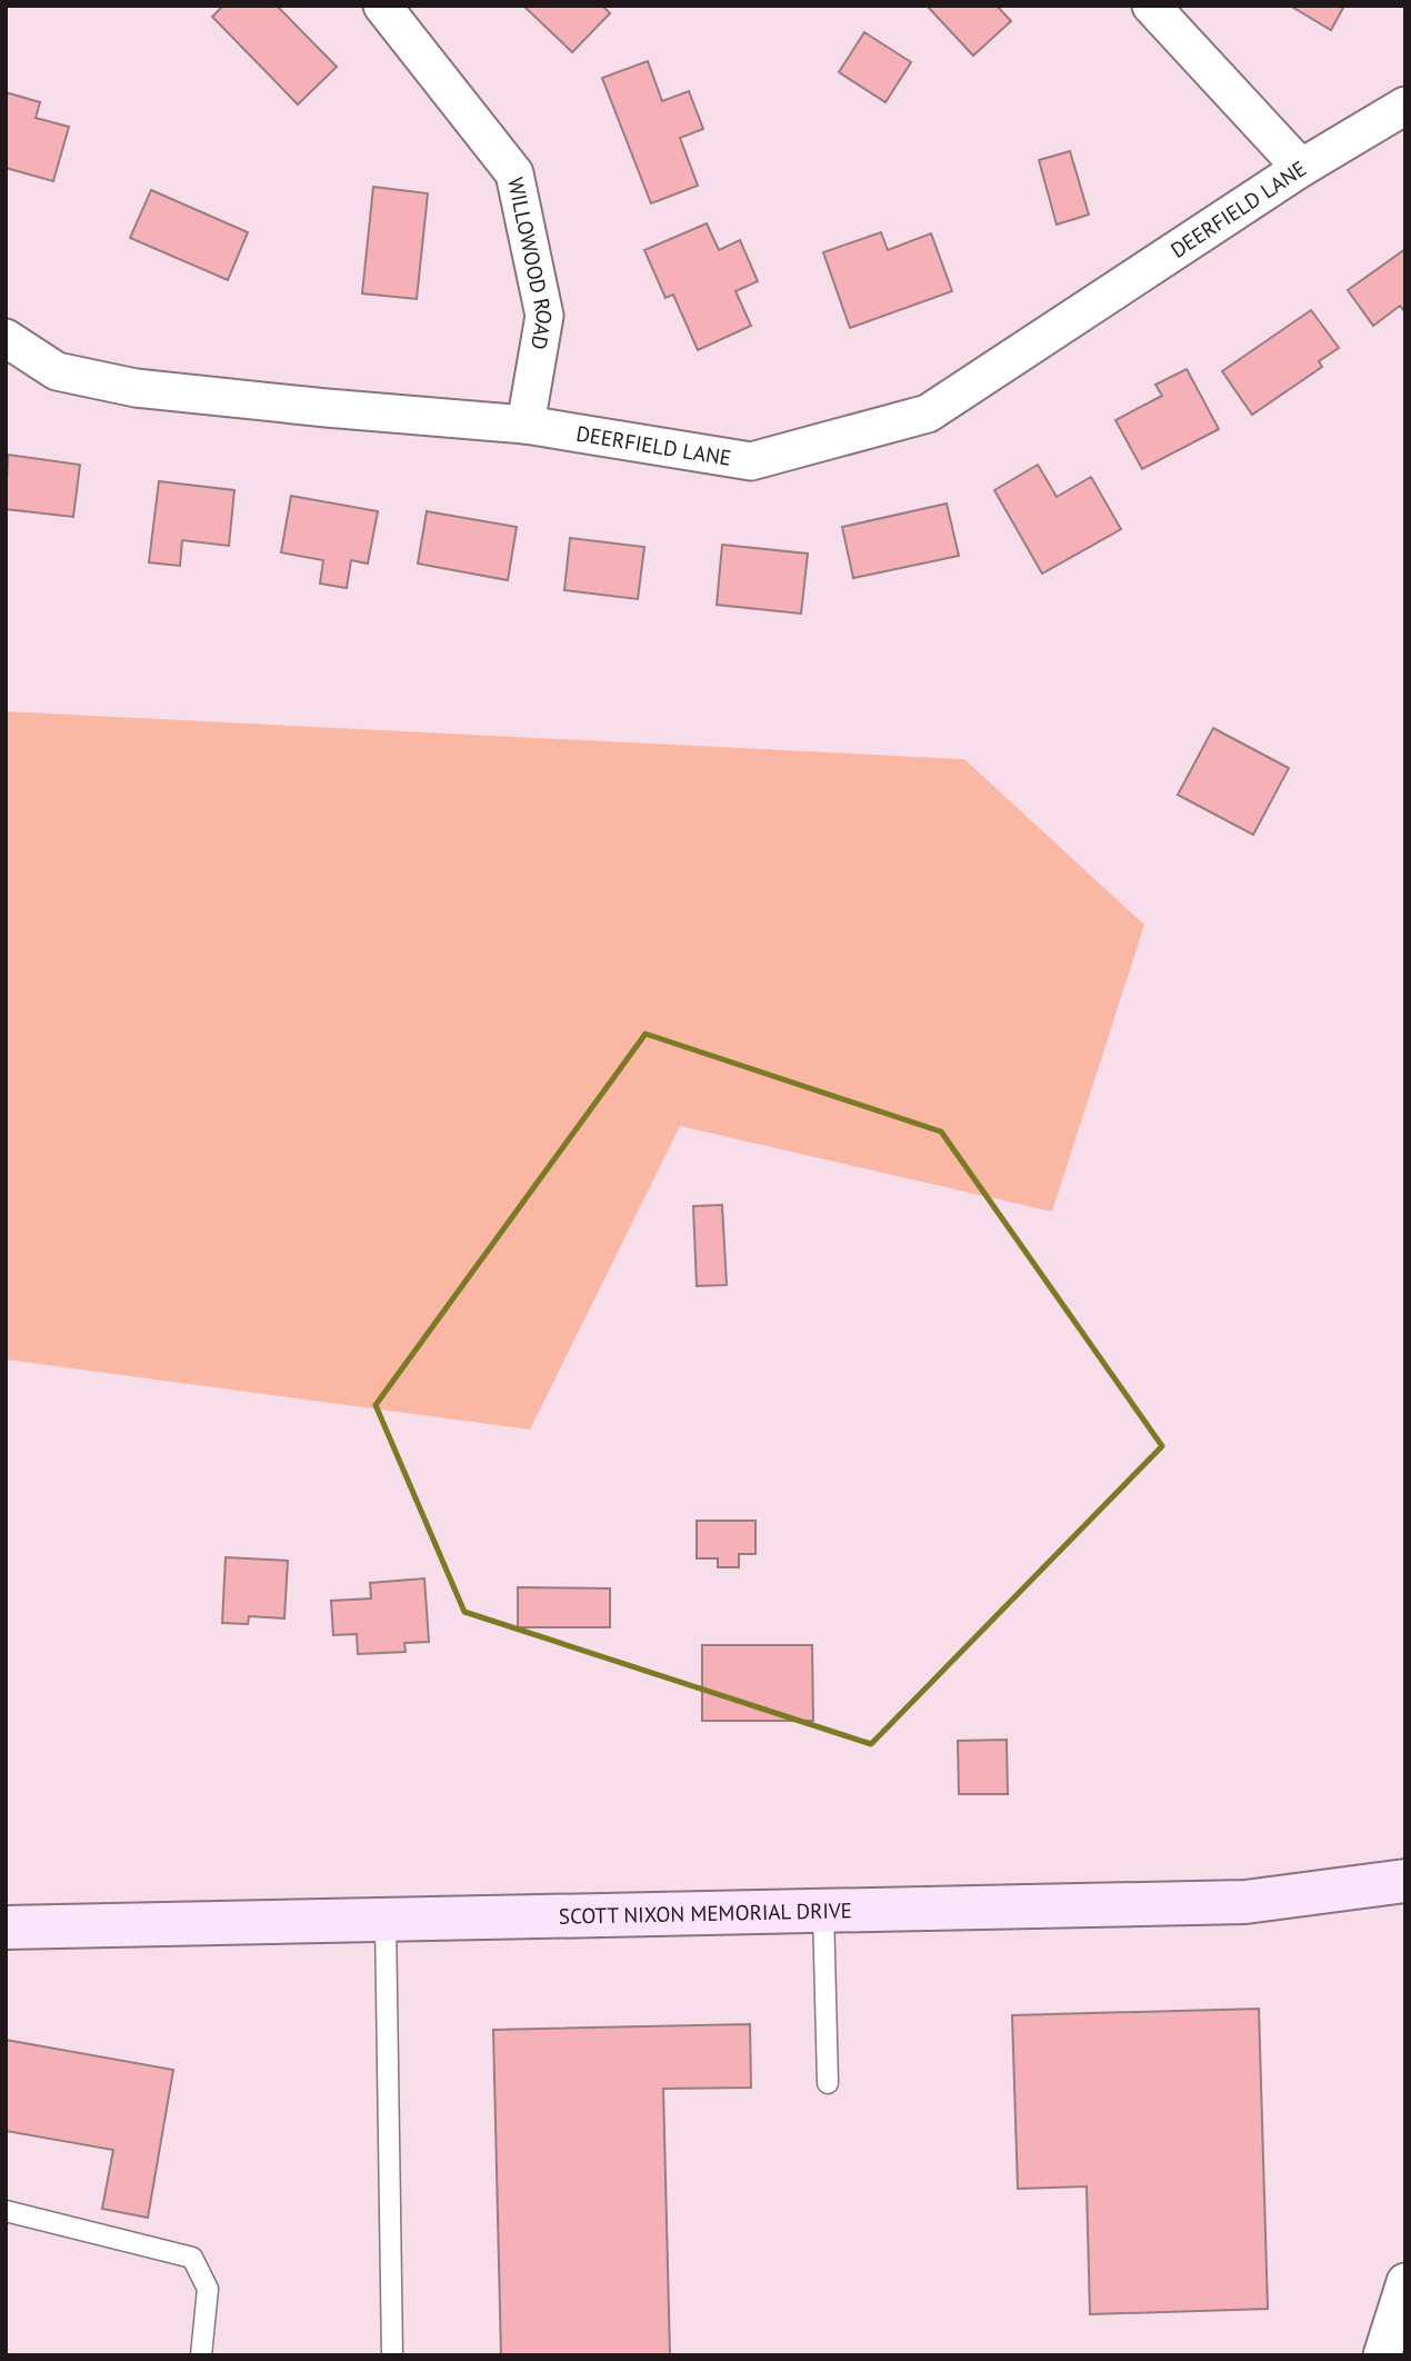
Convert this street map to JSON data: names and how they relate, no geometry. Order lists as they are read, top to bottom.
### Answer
{
  "streets": {
    "main road": ["SCOTT NIXON MEMORIAL DRIVE"],
    "street": ["DEERFIELD LANE", "WILLOWOOD ROAD"]
  },
  "crossings": [
    ["DEERFIELD LANE", "WILLOWOOD ROAD"]
  ]
}
